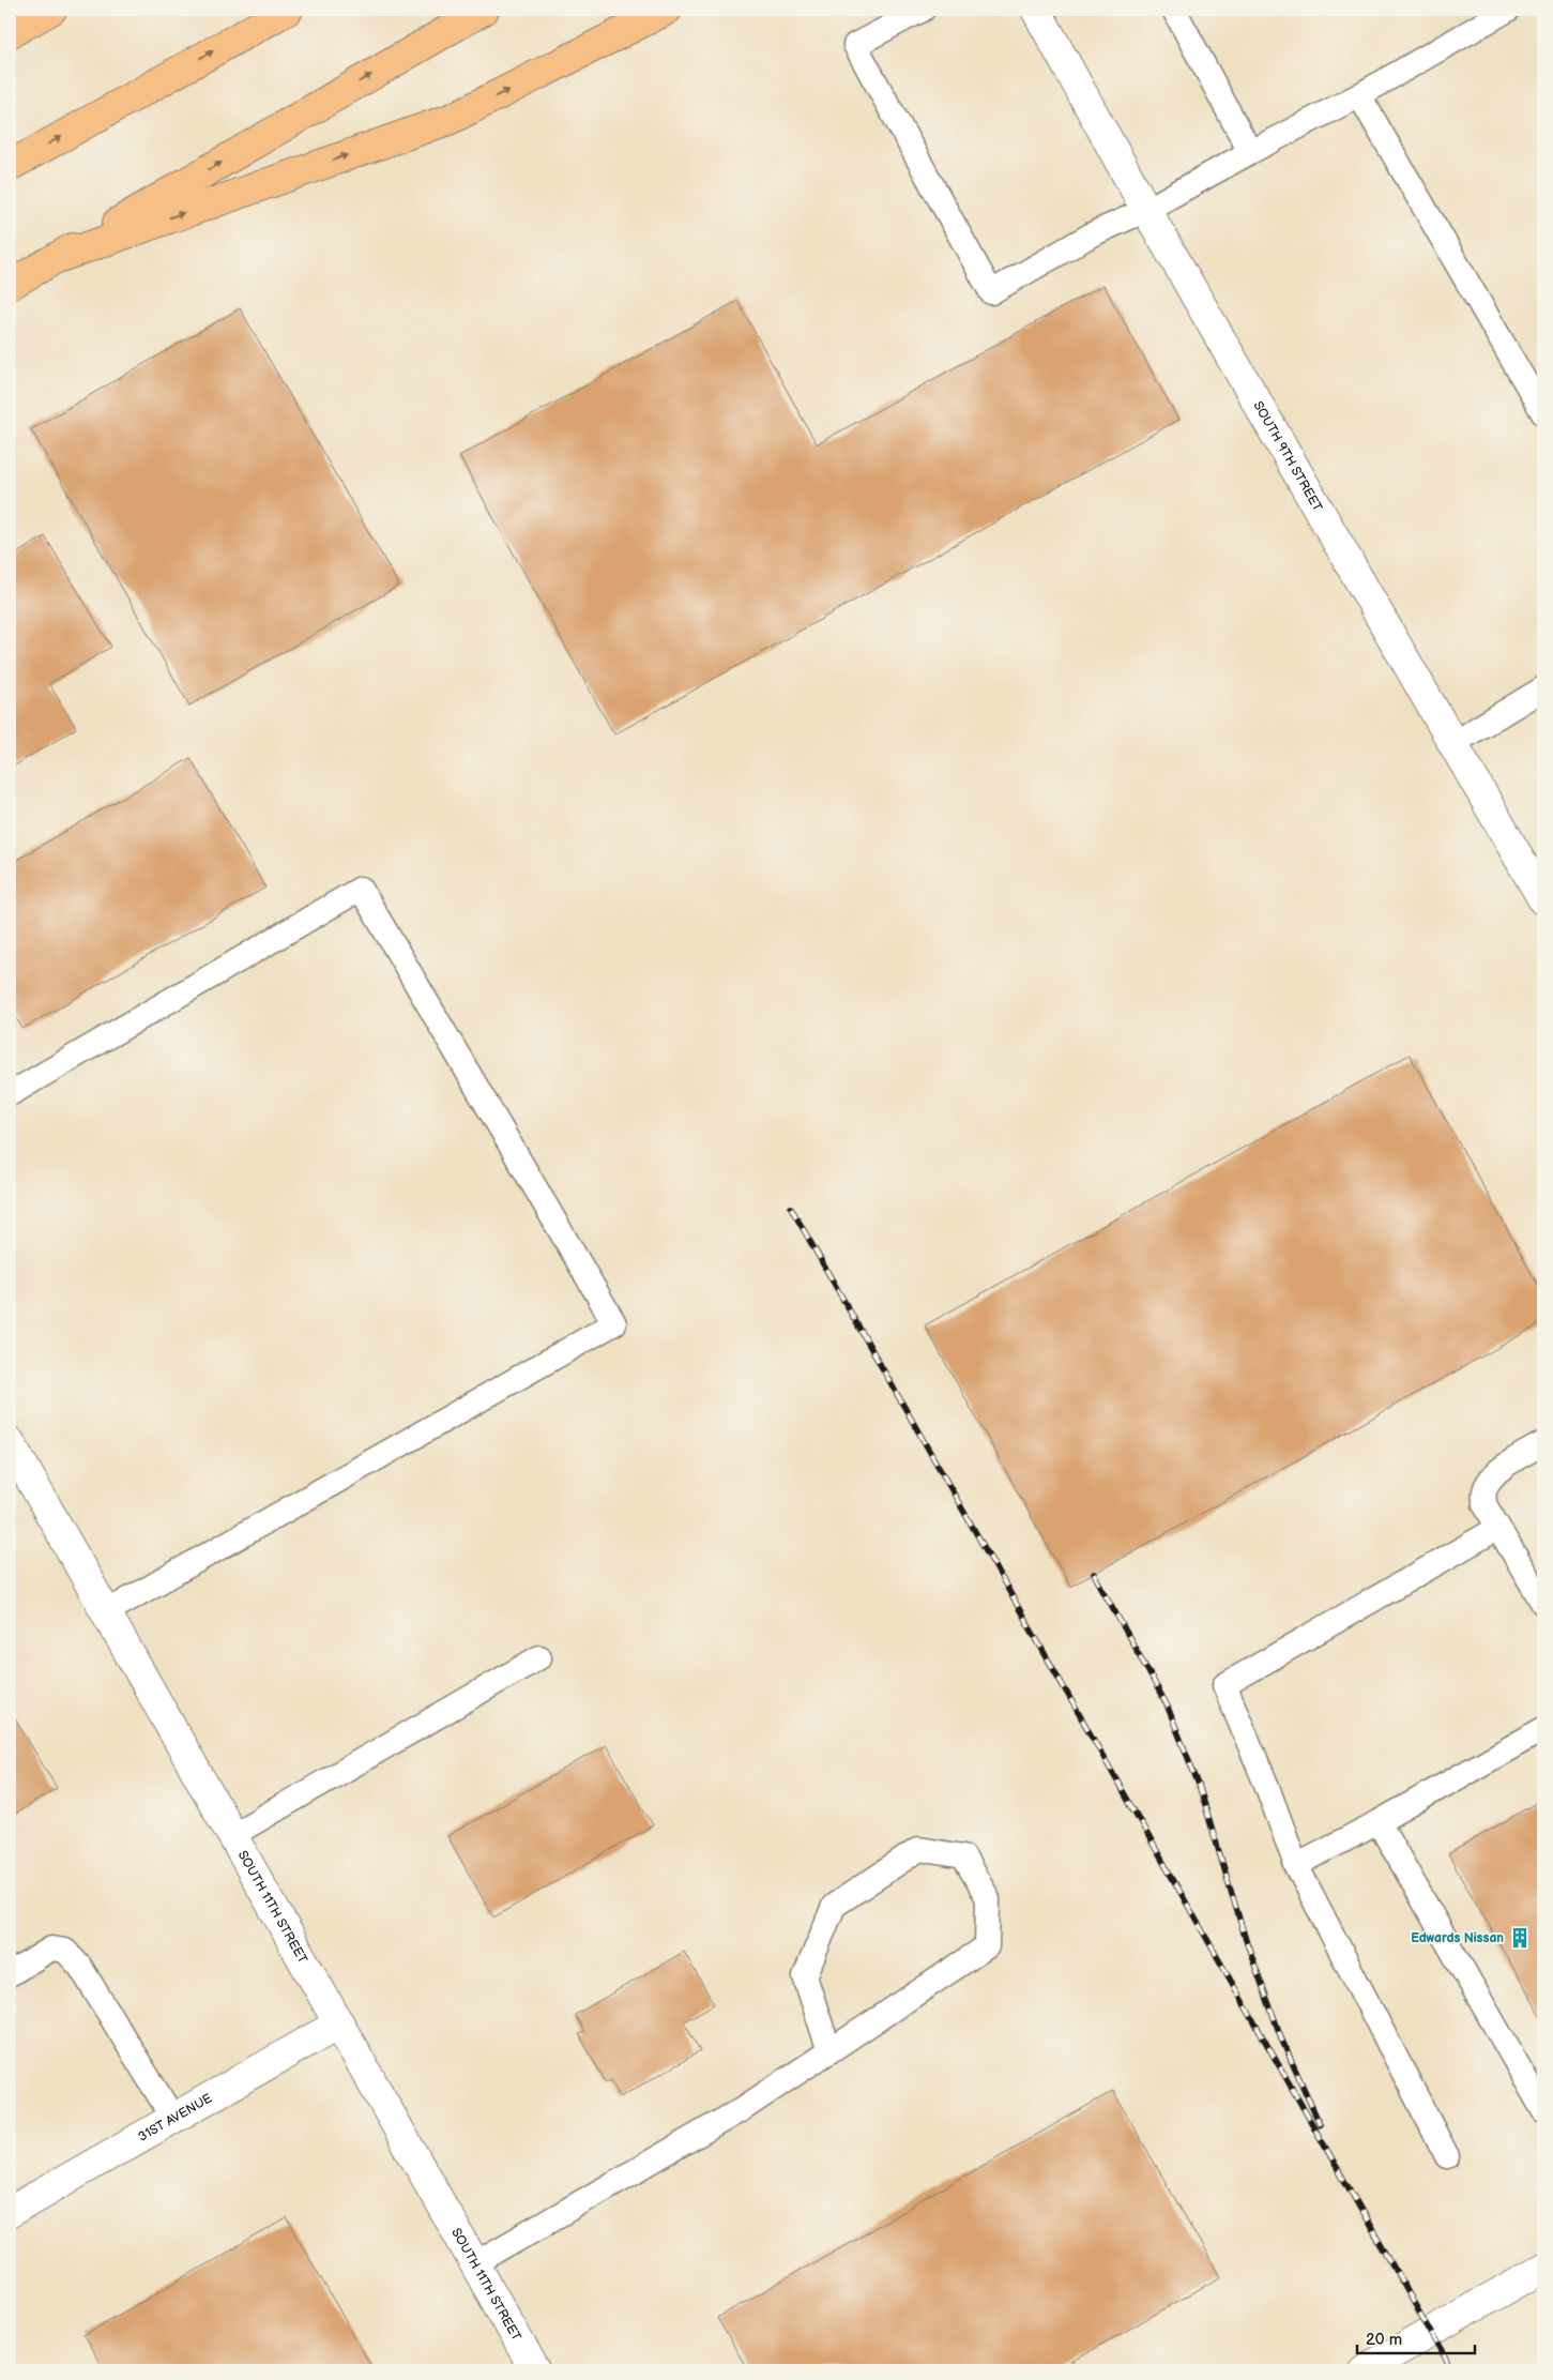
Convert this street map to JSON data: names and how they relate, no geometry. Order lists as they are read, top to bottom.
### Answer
{
  "streets": {
    "street": ["SOUTH 9TH STREET", "SOUTH 11TH STREET", "31ST AVENUE"]
  },
  "crossings": [
    ["SOUTH 11TH STREET", "31ST AVENUE"]
  ],
  "places": {
    "building": ["Edwards Nissan"]
  },
  "scale_bar": "20 m"
}
